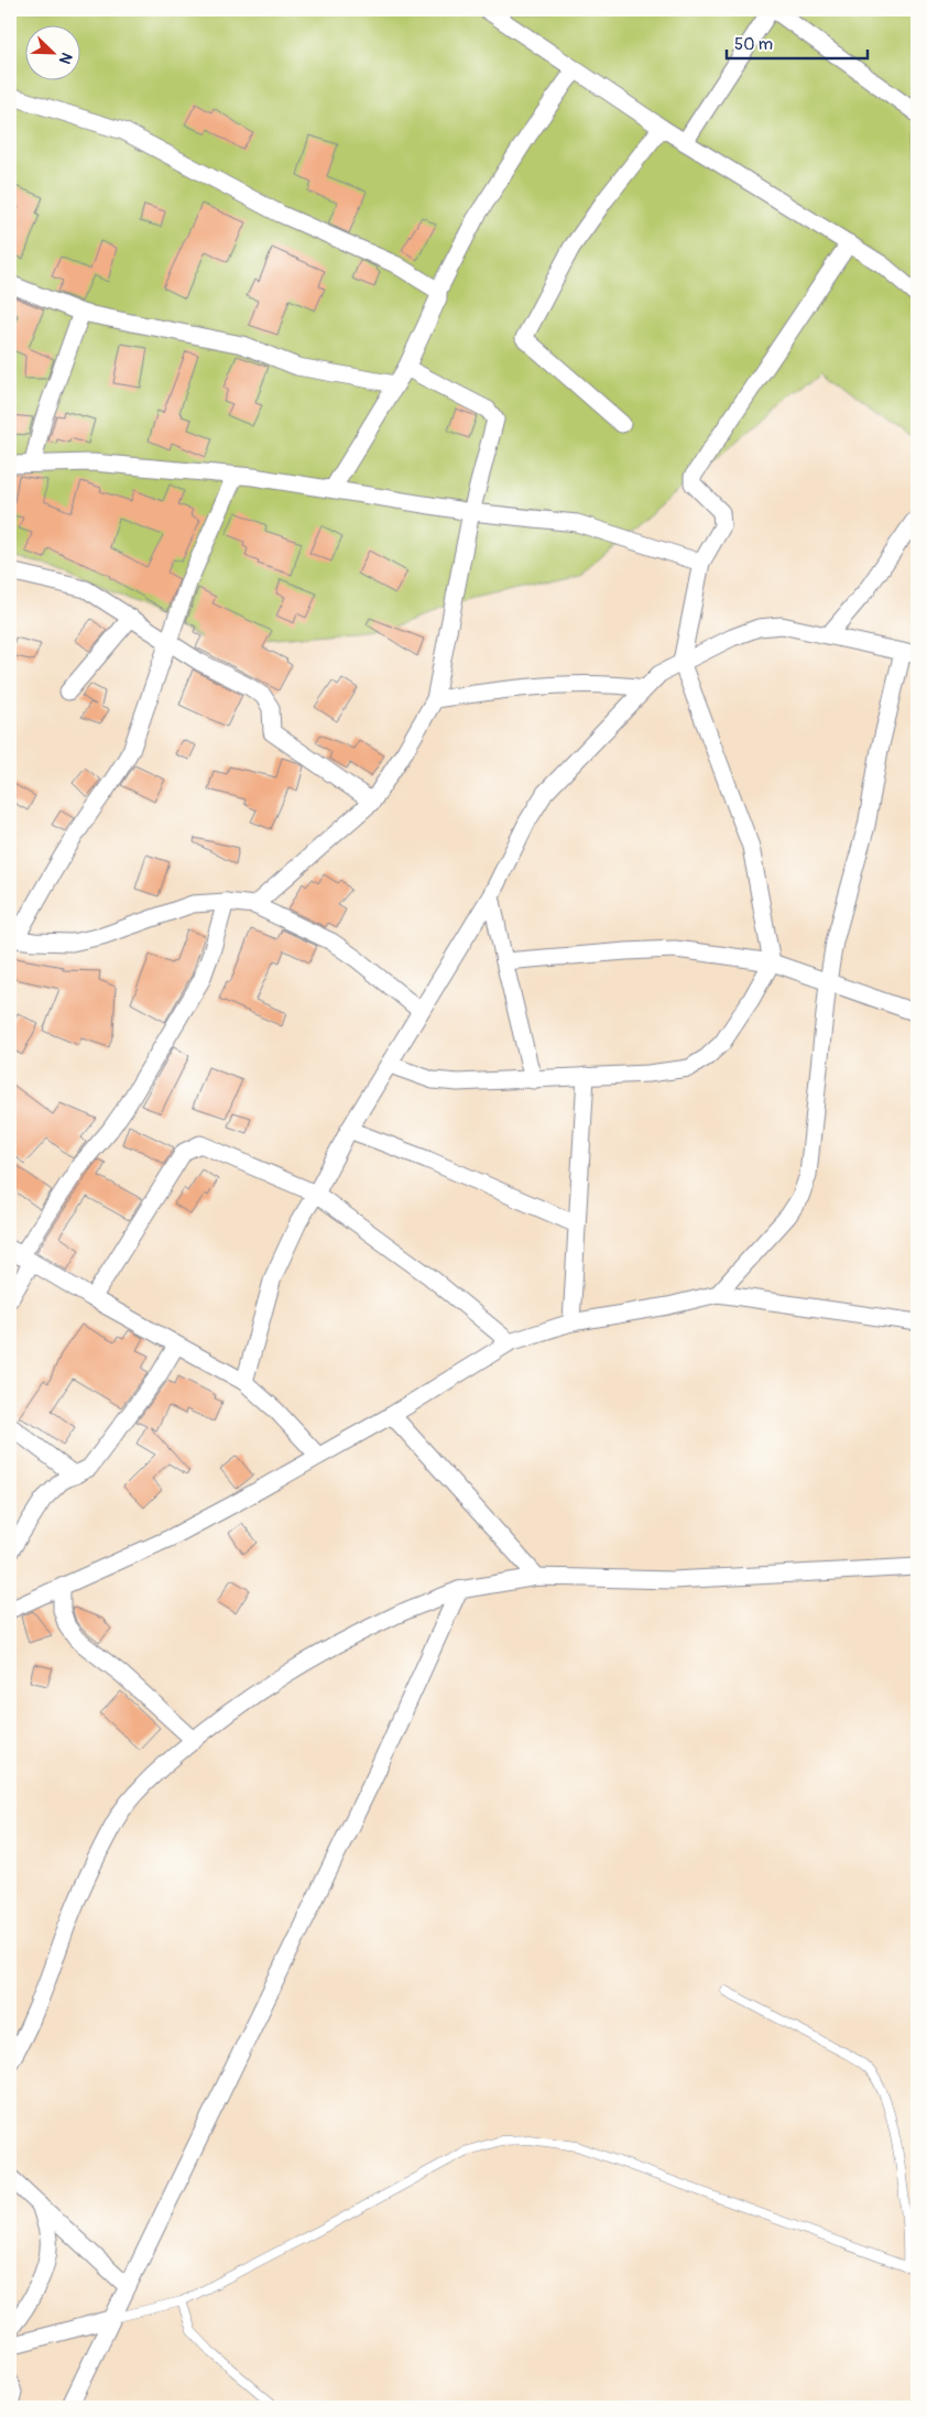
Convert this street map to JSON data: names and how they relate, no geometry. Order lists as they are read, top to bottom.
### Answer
{
  "scale_bar": "50 m",
  "north": "bottom right"
}
